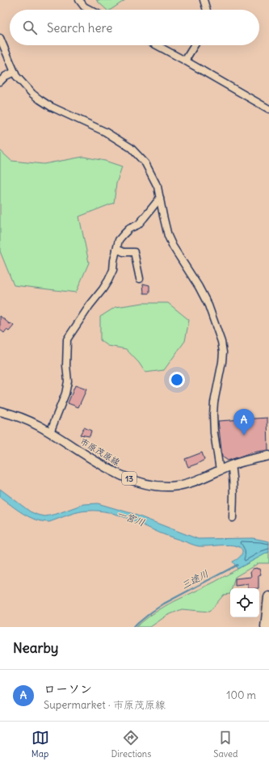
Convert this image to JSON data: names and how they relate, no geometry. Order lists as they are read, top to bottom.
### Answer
{
  "streets": {
    "main road": ["市原茂原線", "13"]
  },
  "water": ["一宮川", "三途川"],
  "page": {
    "search": "Search here",
    "pins": "A",
    "heading": "Nearby",
    "list": [
      {
        "mark": "A",
        "name": "ローソン",
        "note": "Supermarket · 市原茂原線",
        "value": "100 m"
      }
    ],
    "nav": ["Map", "Directions", "Saved"]
  }
}
